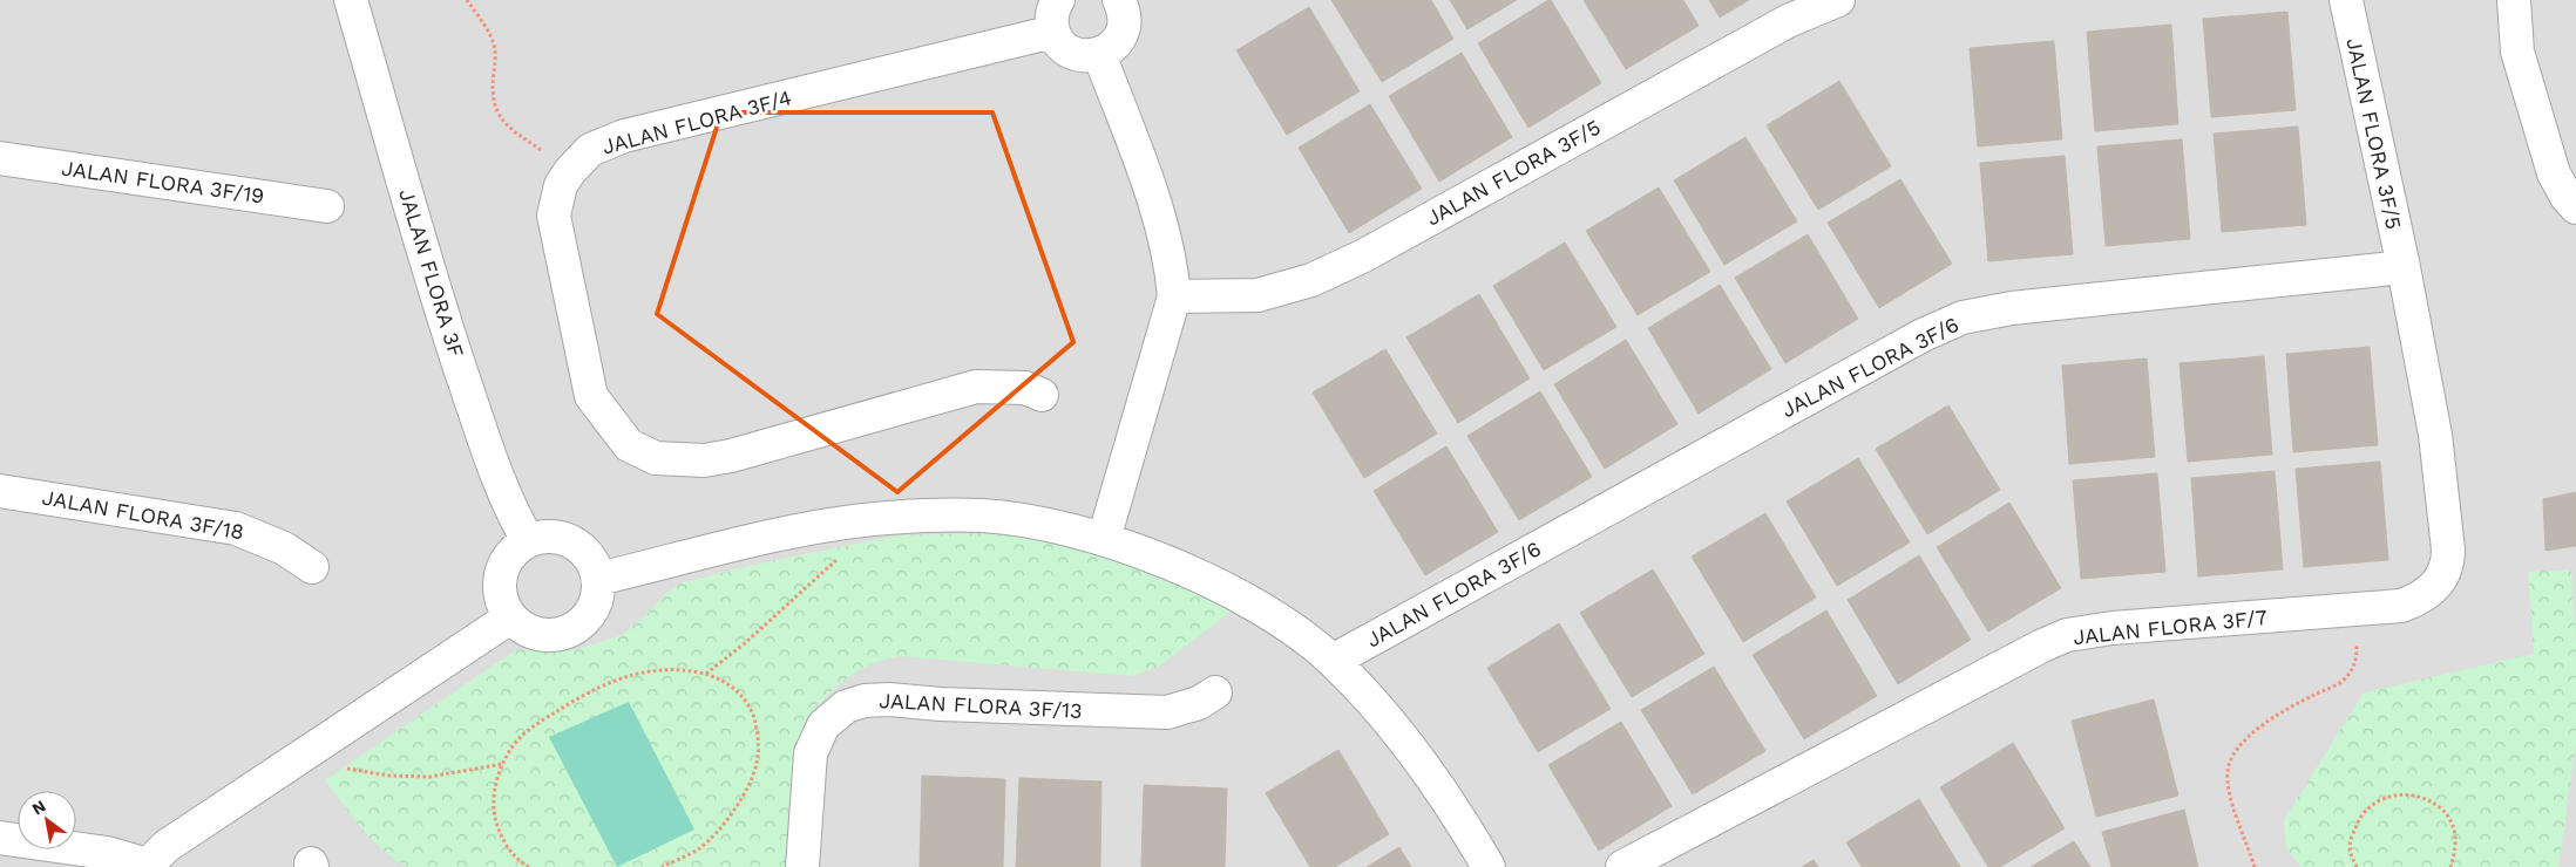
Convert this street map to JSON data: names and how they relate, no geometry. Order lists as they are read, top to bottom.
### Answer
{
  "streets": {
    "street": [
      "JALAN FLORA 3F/4",
      "JALAN FLORA 3F/5",
      "JALAN FLORA 3F/19",
      "JALAN FLORA 3F",
      "JALAN FLORA 3F/6",
      "JALAN FLORA 3F/18",
      "JALAN FLORA 3F/7",
      "JALAN FLORA 3F/13"
    ]
  },
  "crossings": [
    ["JALAN FLORA 3F/5", "JALAN FLORA 3F/6"],
    ["JALAN FLORA 3F/5", "JALAN FLORA 3F/7"],
    ["JALAN FLORA 3F/6", "JALAN FLORA 3F/7"]
  ],
  "north": "top left"
}
